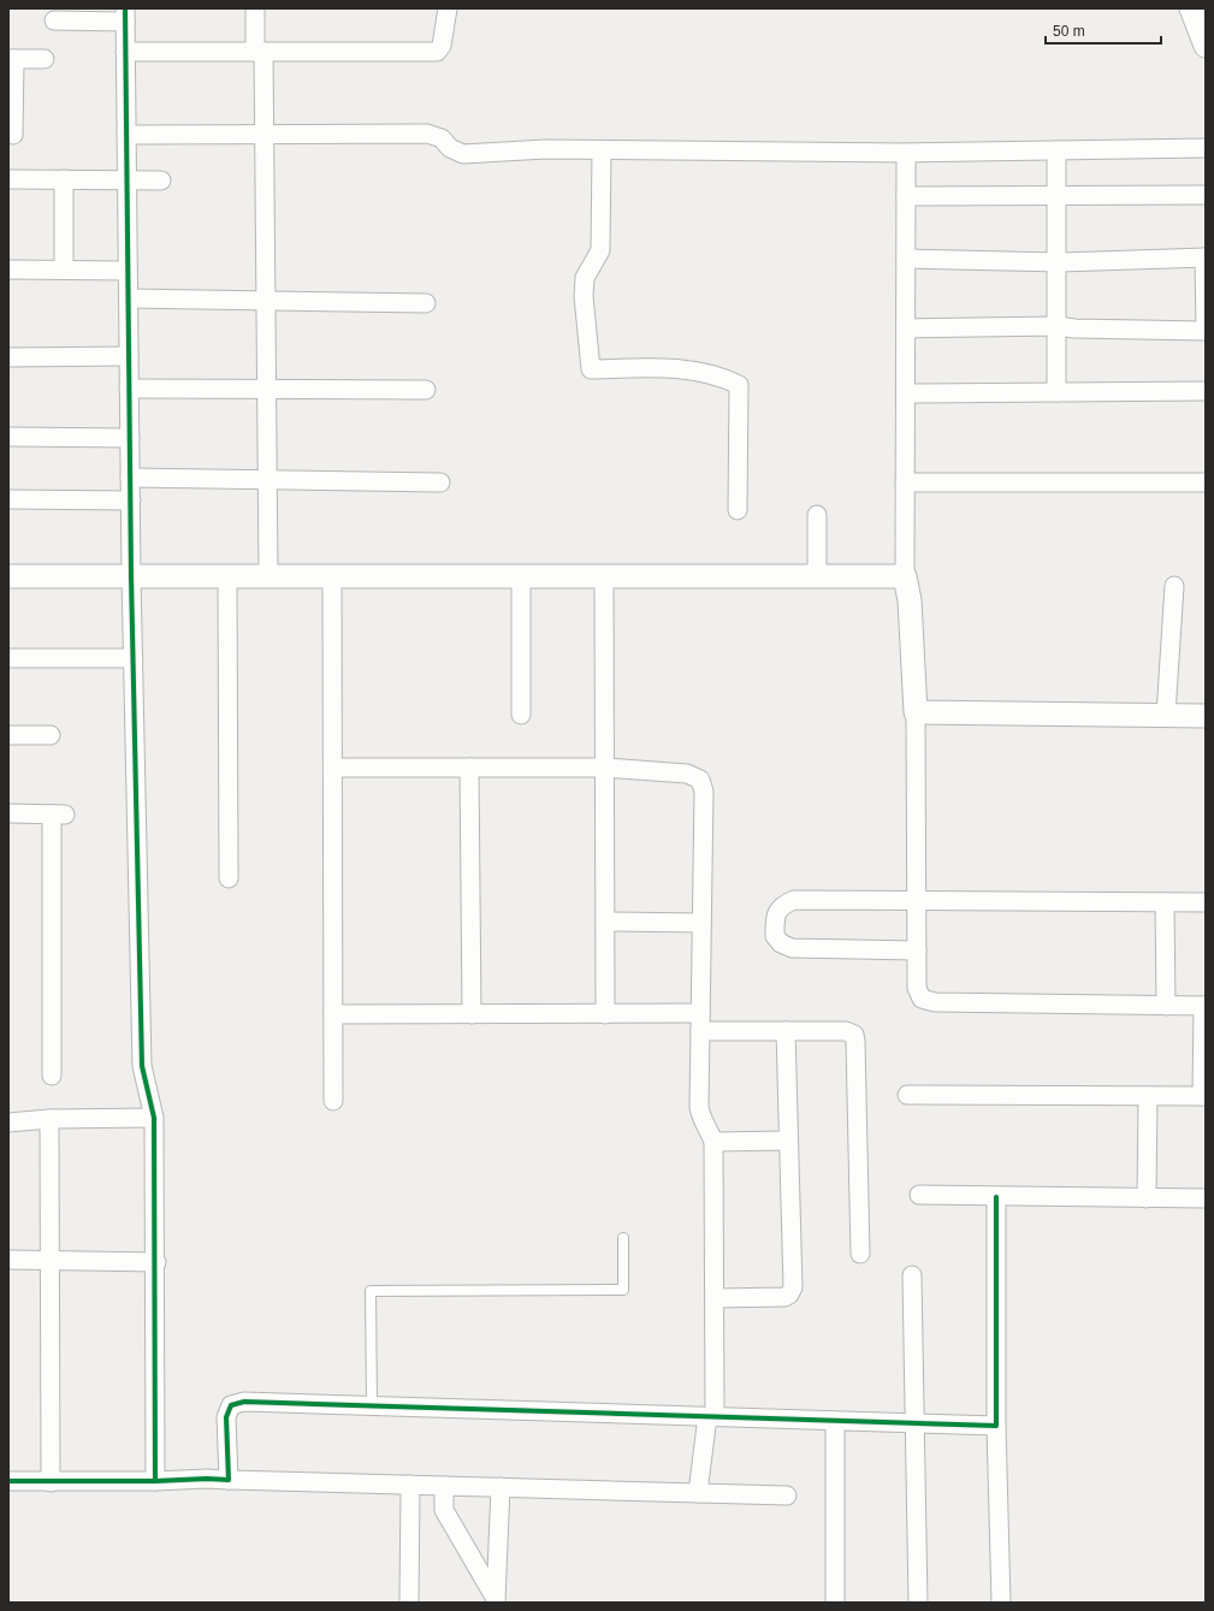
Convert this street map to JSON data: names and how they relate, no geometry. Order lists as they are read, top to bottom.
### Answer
{
  "scale_bar": "50 m"
}
